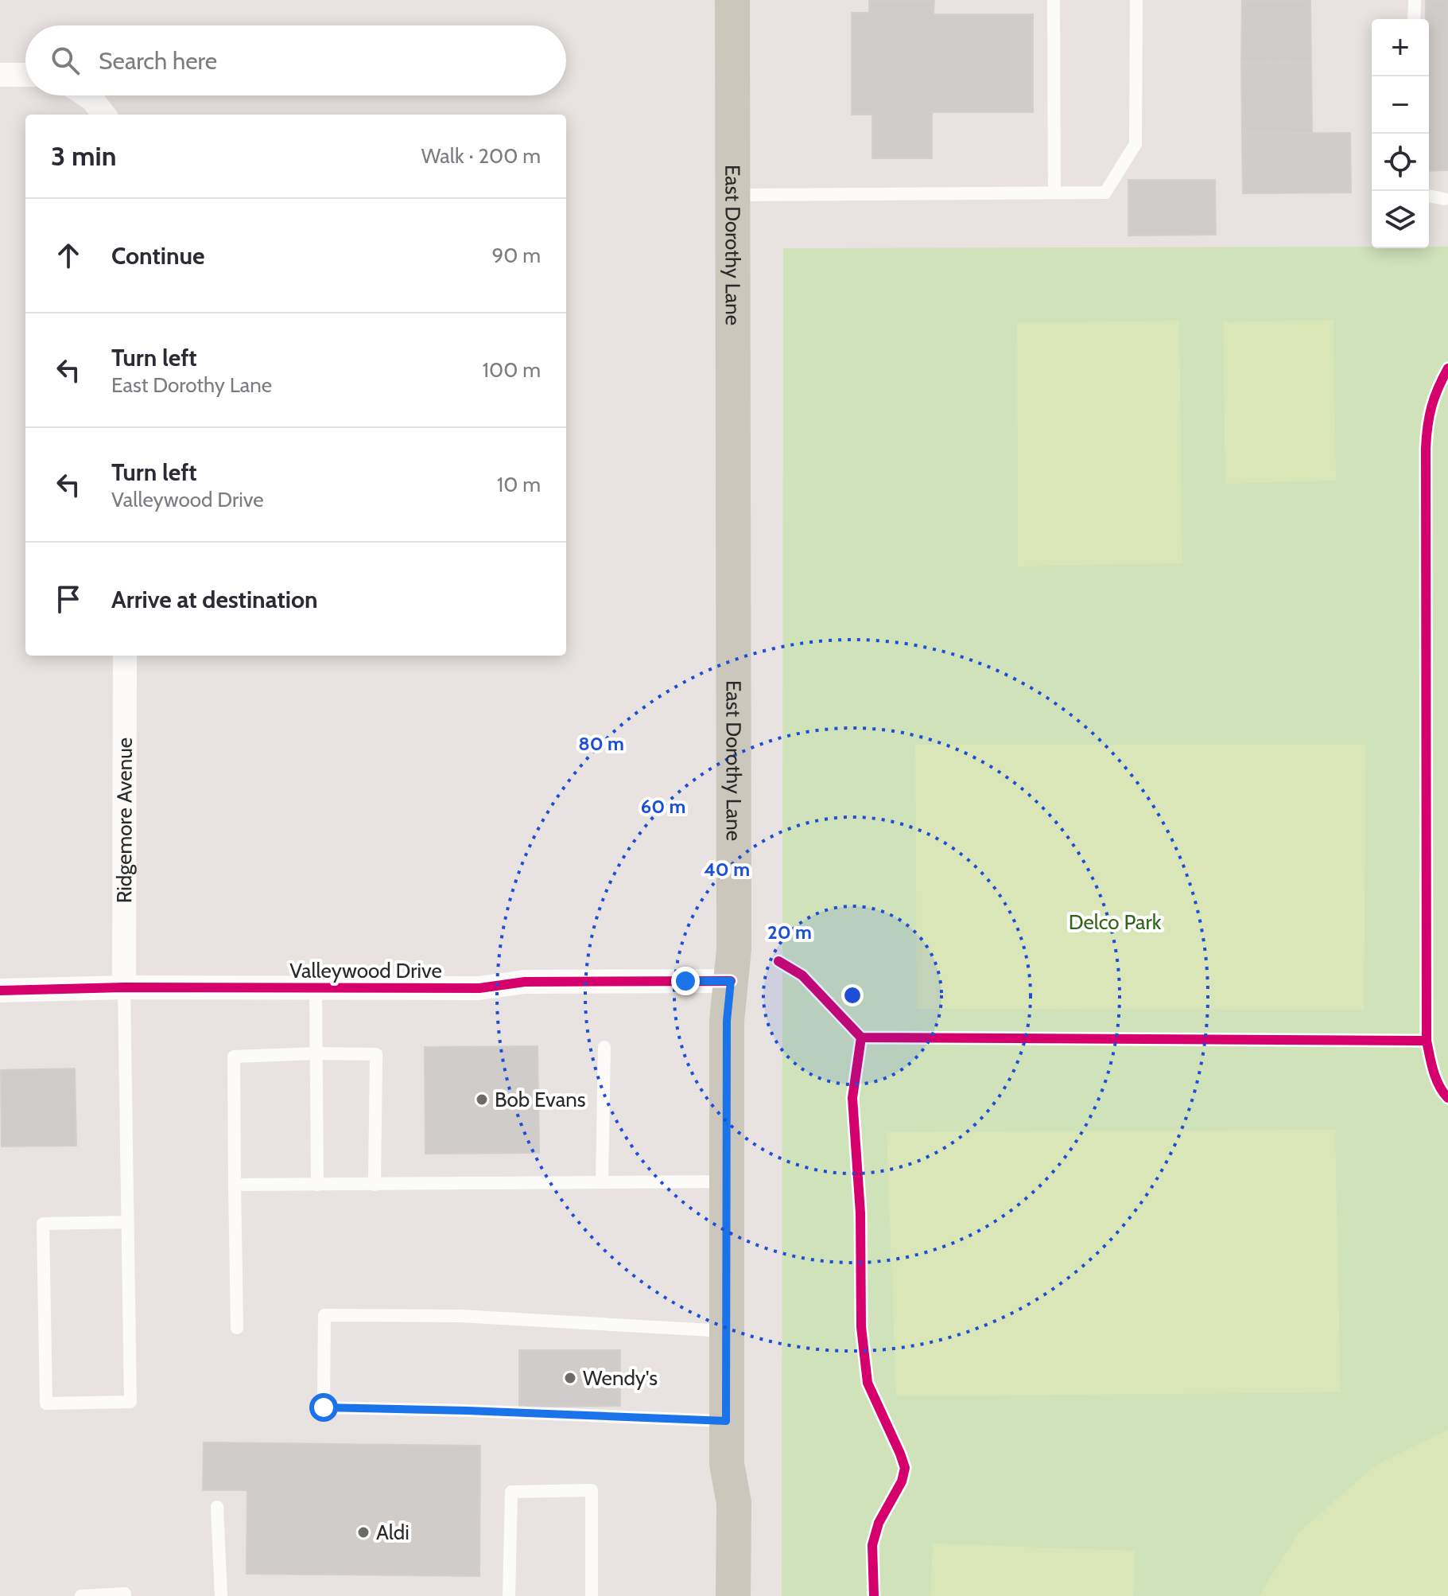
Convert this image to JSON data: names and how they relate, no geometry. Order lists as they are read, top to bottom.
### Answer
{
  "streets": {
    "main road": ["East Dorothy Lane"],
    "street": ["Ridgemore Avenue", "Valleywood Drive"]
  },
  "crossings": [
    ["East Dorothy Lane", "Valleywood Drive"],
    ["Ridgemore Avenue", "Valleywood Drive"]
  ],
  "parks": ["Delco Park"],
  "places": ["Bob Evans", "Wendy's", "Aldi"],
  "page": {
    "map_buttons": ["+", "−"],
    "search": "Search here",
    "heading": ["3 min", "Walk · 200 m"],
    "list": [
      ["Continue", "90 m"],
      ["Turn left", "East Dorothy Lane", "100 m"],
      ["Turn left", "Valleywood Drive", "10 m"],
      "Arrive at destination"
    ]
  },
  "rings": [
    "80 m",
    "60 m",
    "40 m",
    "20 m"
  ]
}
